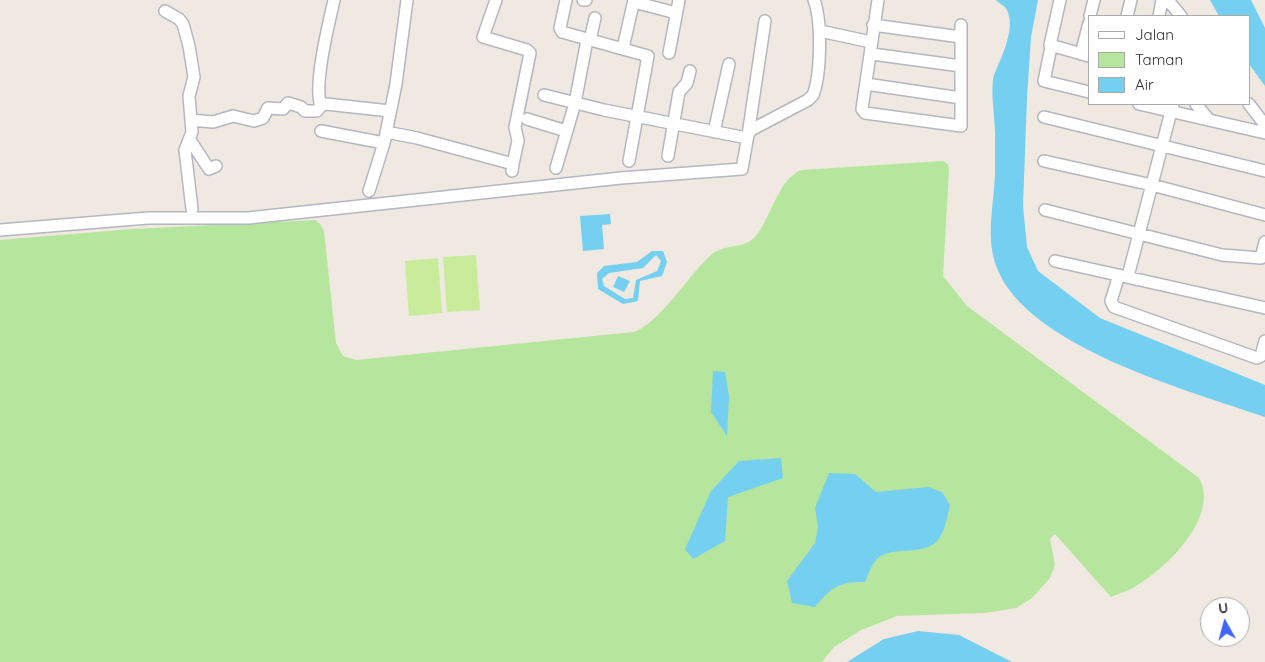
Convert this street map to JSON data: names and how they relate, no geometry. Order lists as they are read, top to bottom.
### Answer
{
  "legend": ["Jalan", "Taman", "Air"],
  "north": "top"
}
